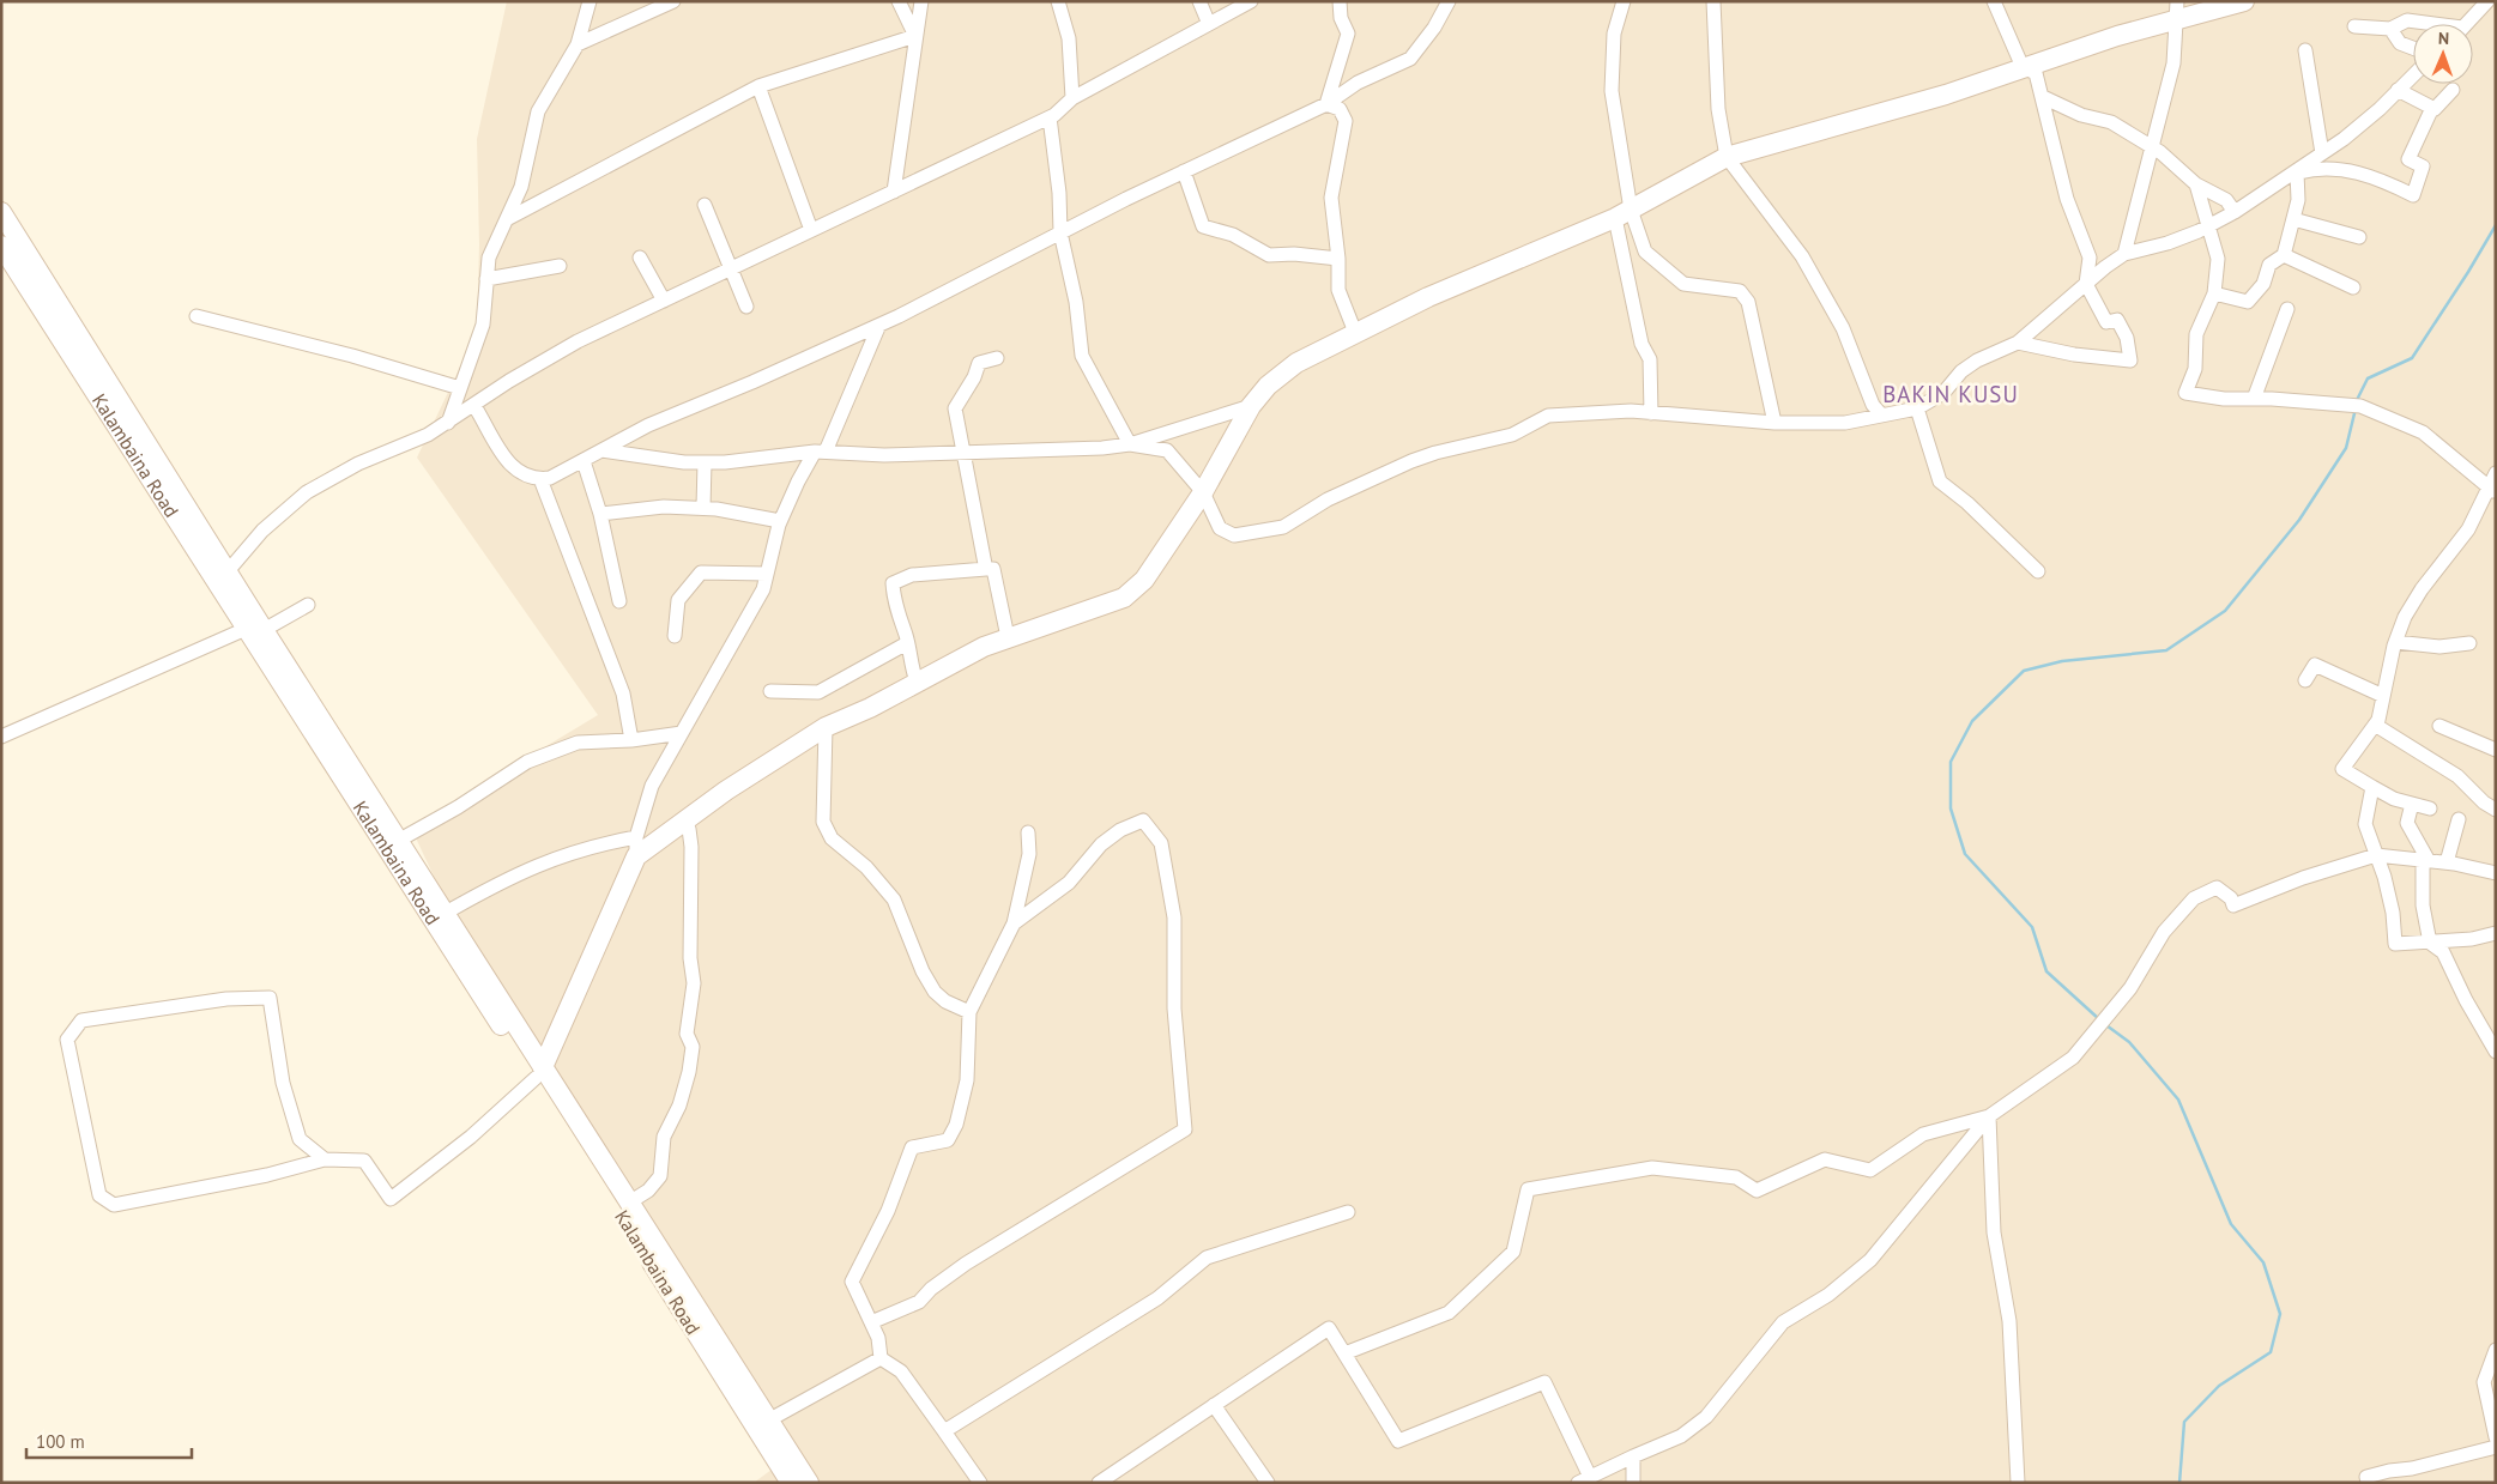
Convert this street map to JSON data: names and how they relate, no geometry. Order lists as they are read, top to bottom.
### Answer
{
  "streets": {
    "main road": ["Kalambaina Road"]
  },
  "districts": ["BAKIN KUSU"],
  "scale_bar": "100 m",
  "north": "top"
}
